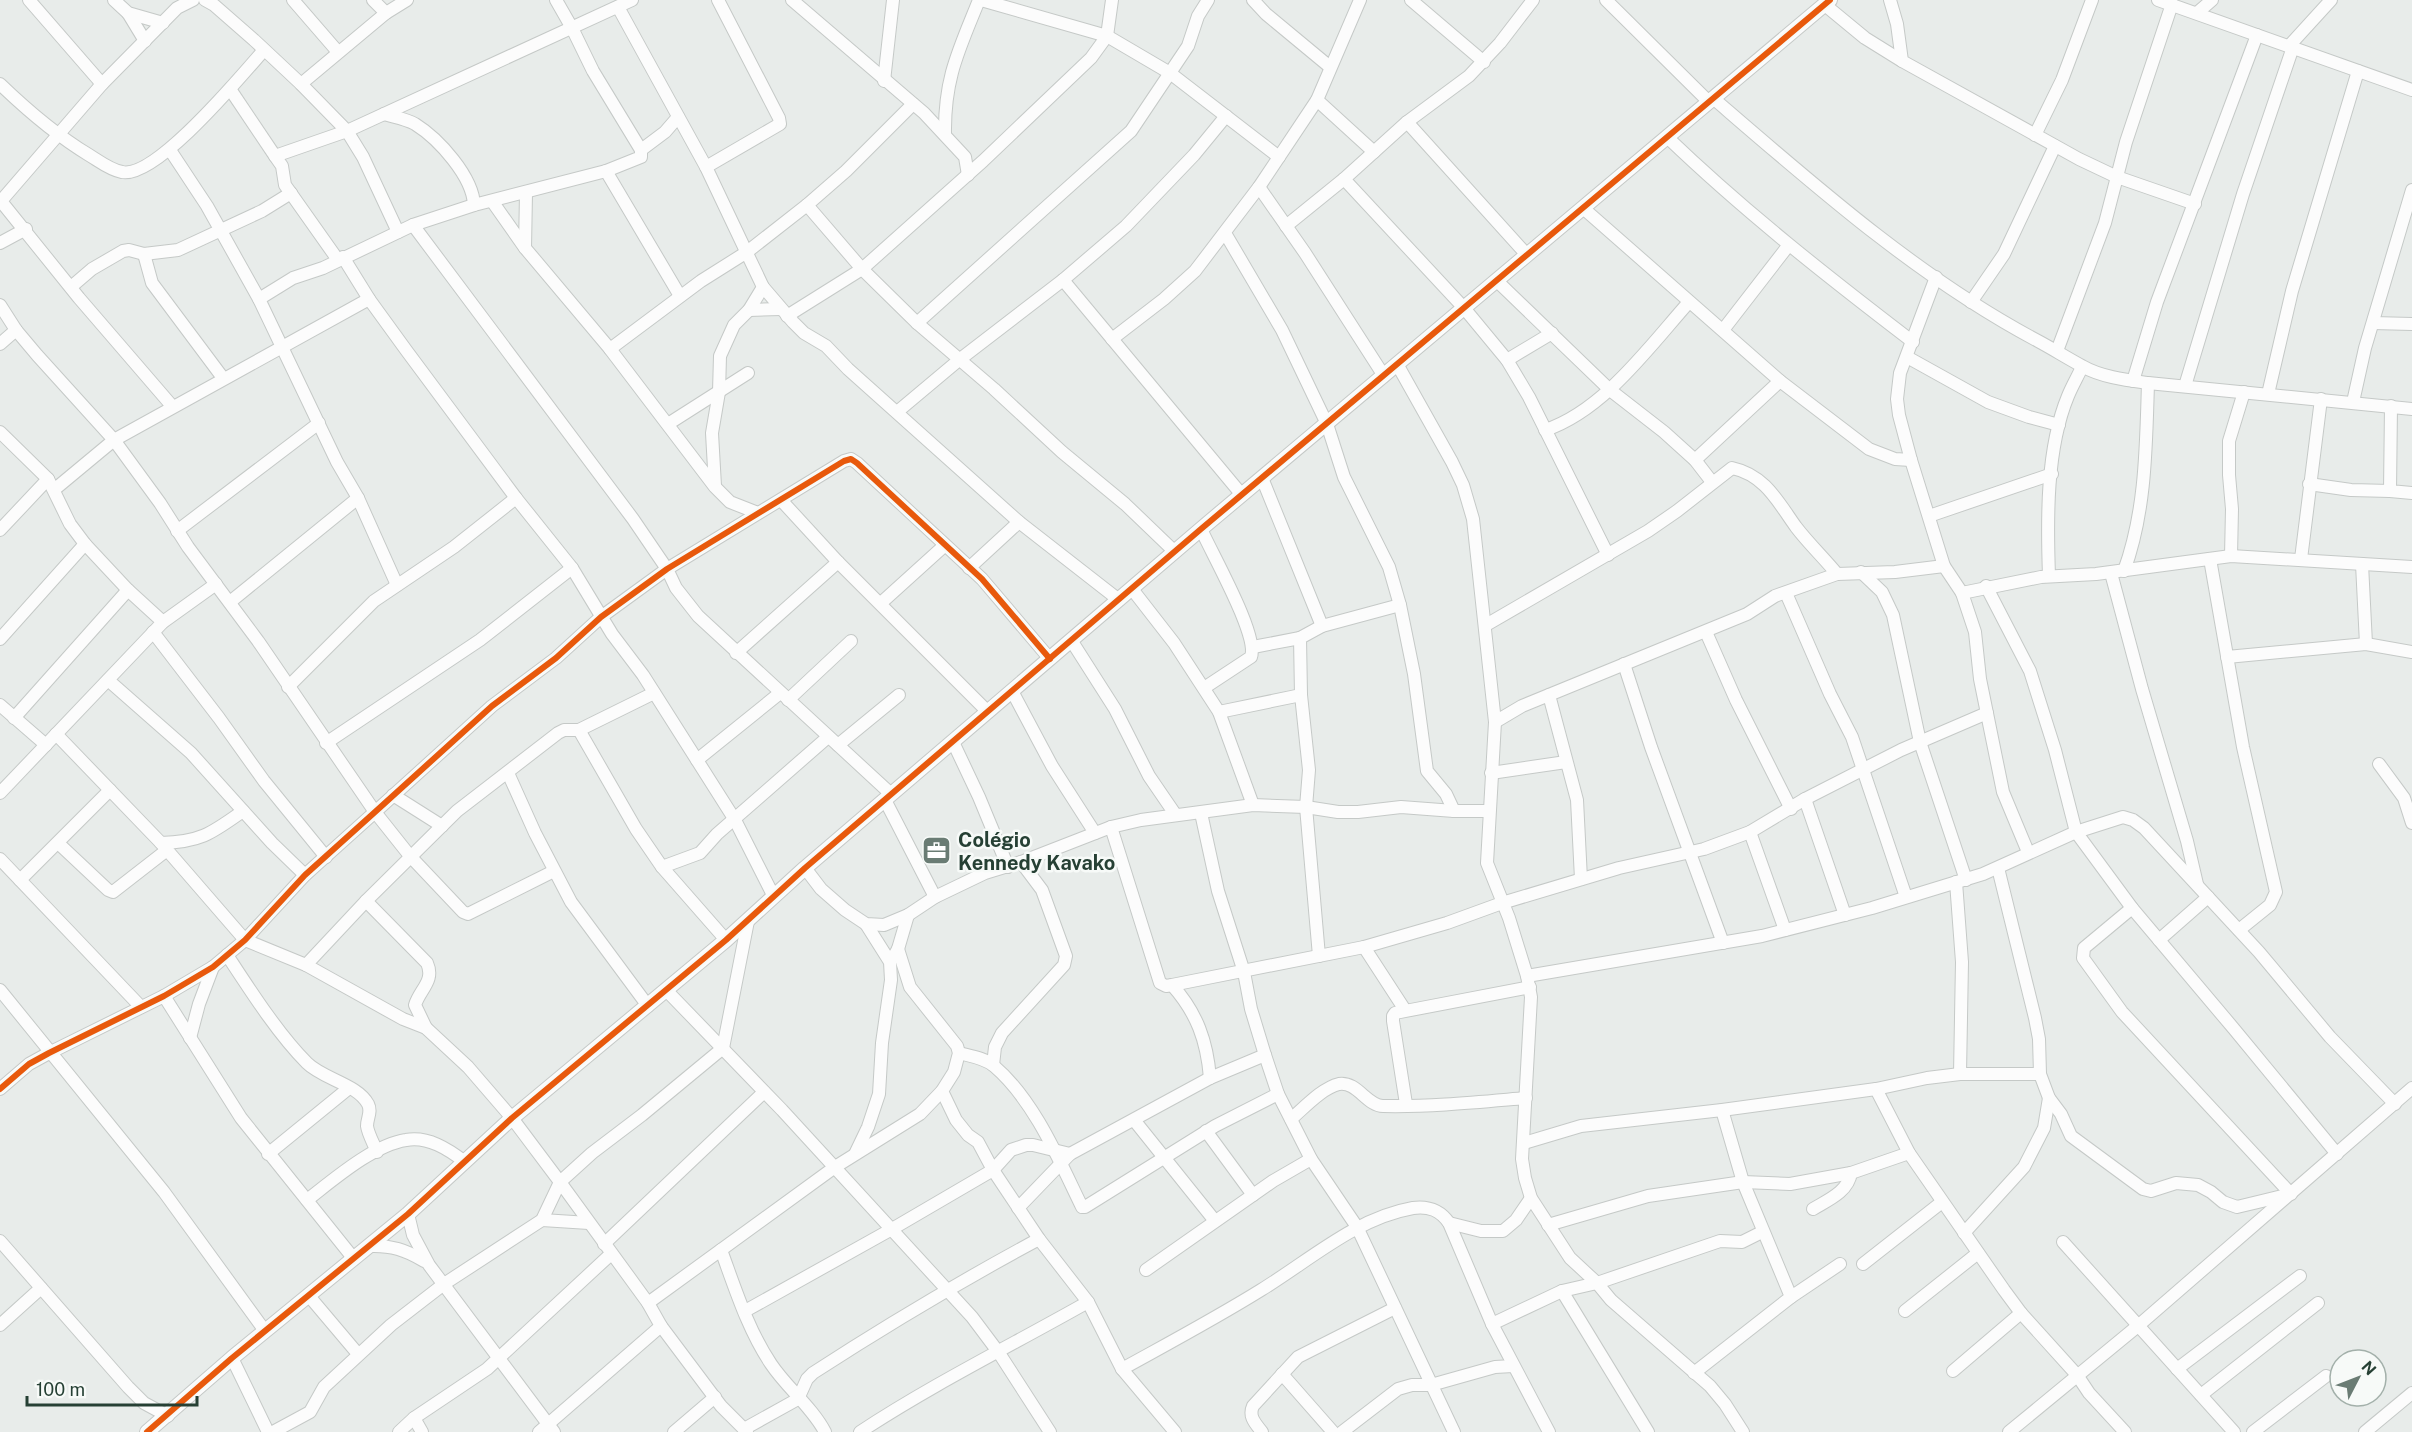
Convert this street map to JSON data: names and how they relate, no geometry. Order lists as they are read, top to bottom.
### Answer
{
  "places": {
    "office": ["Colégio Kennedy Kavako"]
  },
  "scale_bar": "100 m",
  "north": "top right"
}
